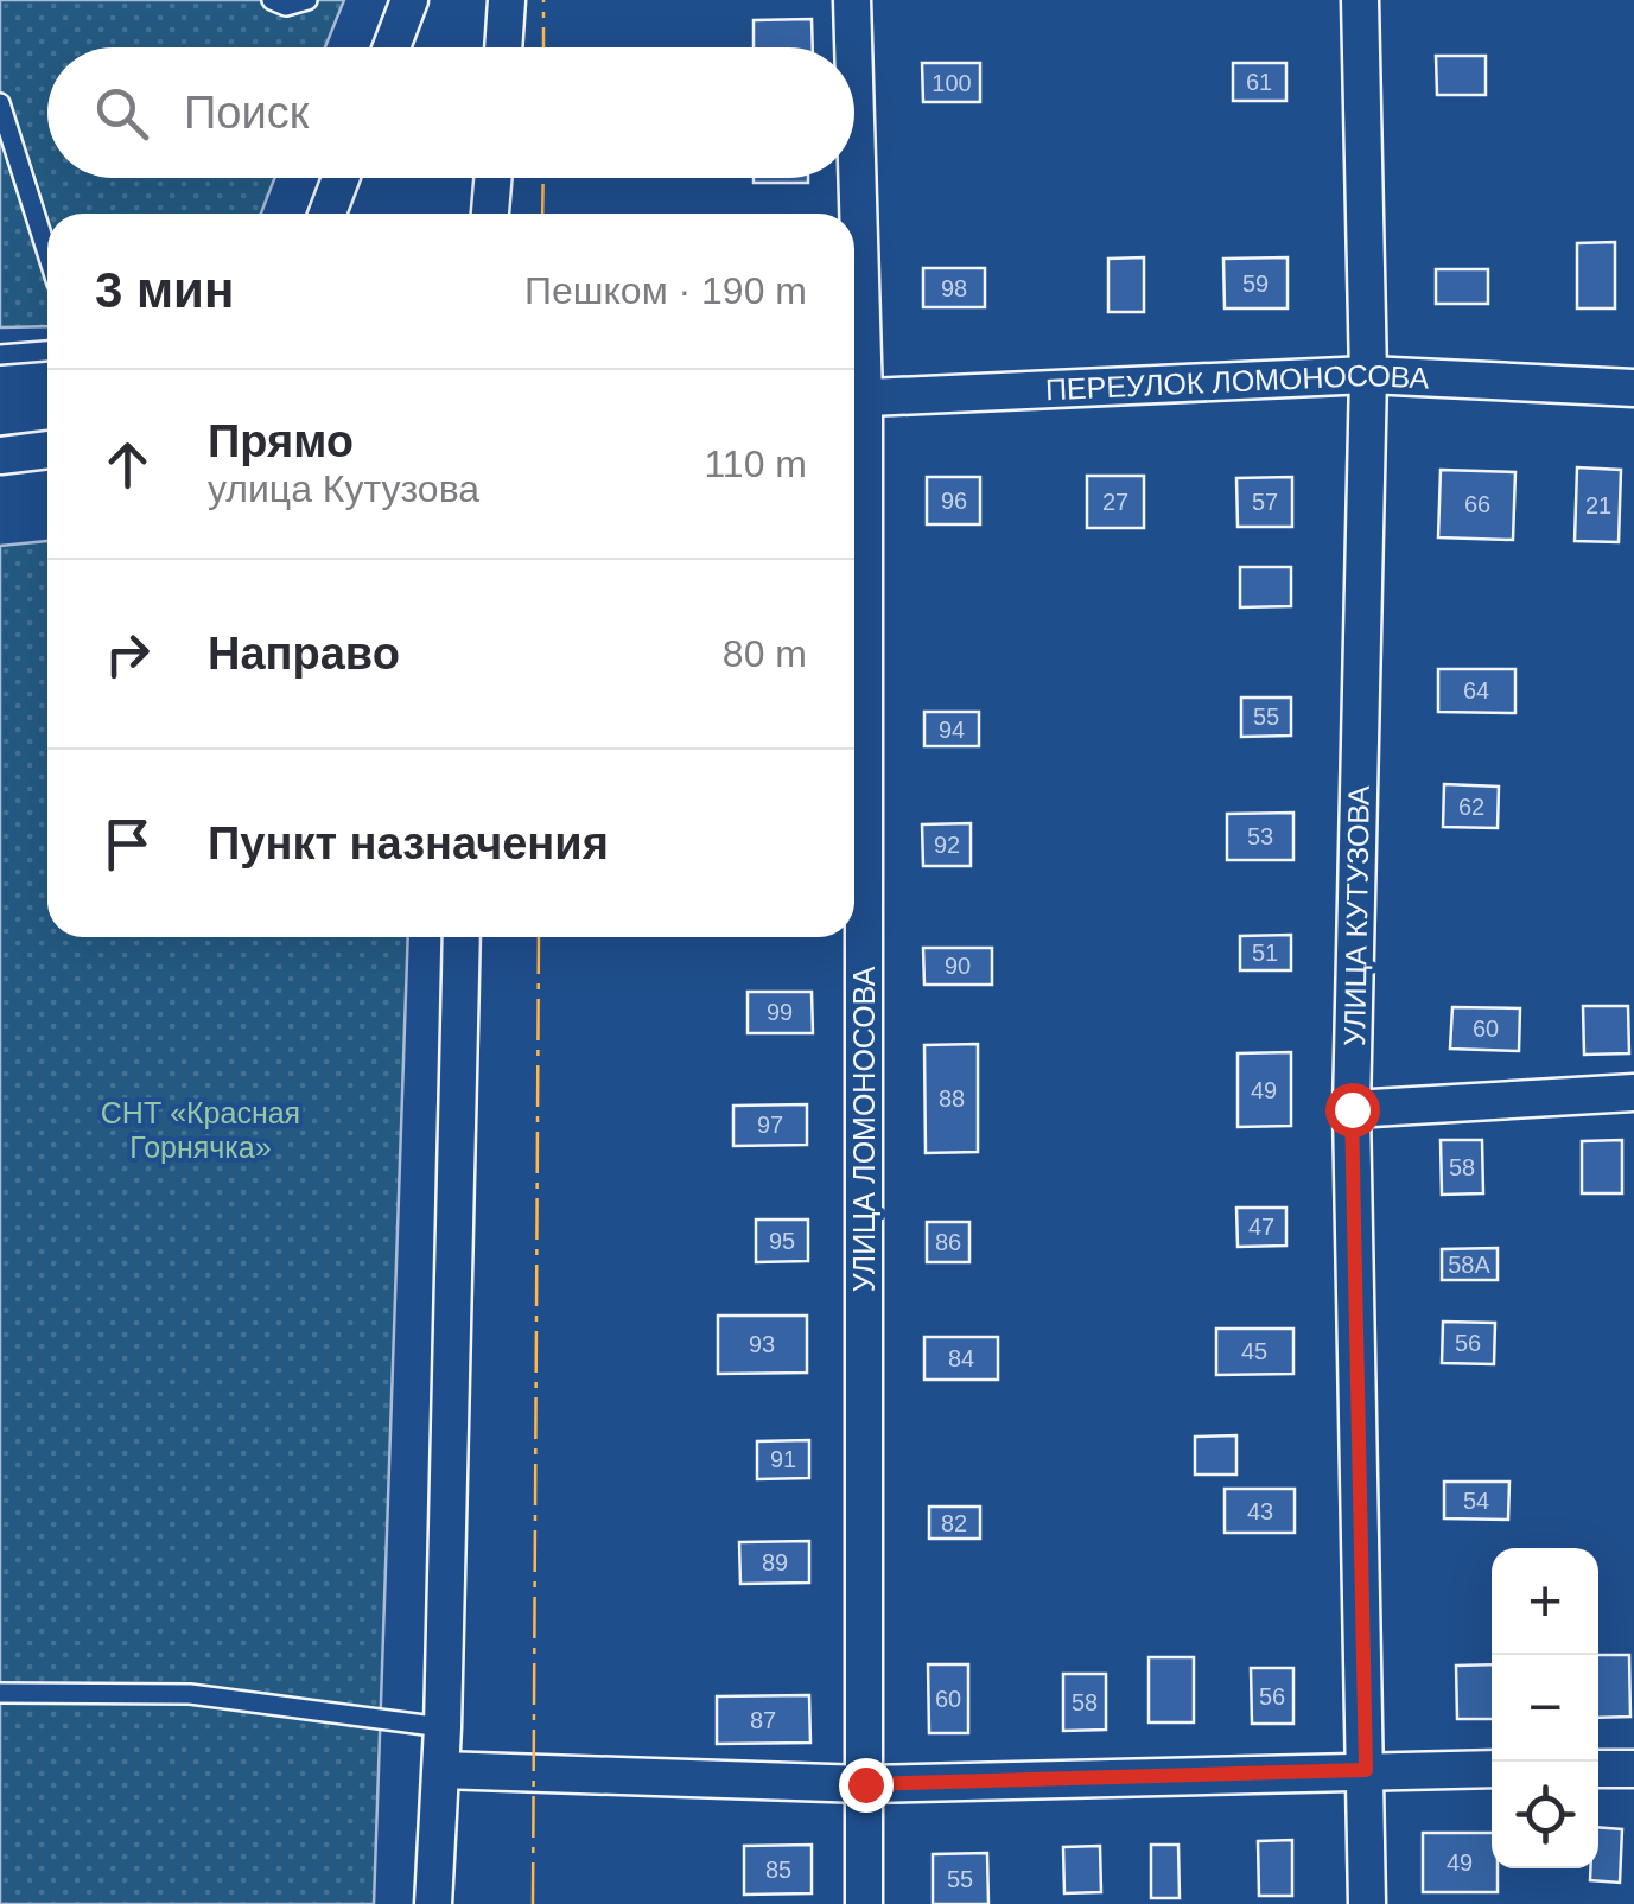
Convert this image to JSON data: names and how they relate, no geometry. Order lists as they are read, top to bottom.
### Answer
{
  "streets": {
    "street": ["ПЕРЕУЛОК ЛОМОНОСОВА", "УЛИЦА КУТУЗОВА", "УЛИЦА ЛОМОНОСОВА"]
  },
  "crossings": [
    ["ПЕРЕУЛОК ЛОМОНОСОВА", "УЛИЦА КУТУЗОВА"]
  ],
  "parks": ["СНТ «Красная Горнячка»"],
  "house_numbers": [
    "61",
    "100",
    "59",
    "98",
    "96",
    "27",
    "57",
    "66",
    "21",
    "64",
    "55",
    "94",
    "62",
    "53",
    "92",
    "51",
    "90",
    "99",
    "60",
    "49",
    "88",
    "97",
    "58",
    "47",
    "95",
    "86",
    "58А",
    "56",
    "93",
    "45",
    "84",
    "91",
    "54",
    "43",
    "82",
    "89",
    "56",
    "60",
    "58",
    "87",
    "49",
    "85",
    "55"
  ],
  "page": {
    "search": "Поиск",
    "heading": ["3 мин", "Пешком · 190 m"],
    "list": [
      ["Прямо", "улица Кутузова", "110 m"],
      ["Направо", "80 m"],
      "Пункт назначения"
    ],
    "map_buttons": ["+", "−"]
  }
}
